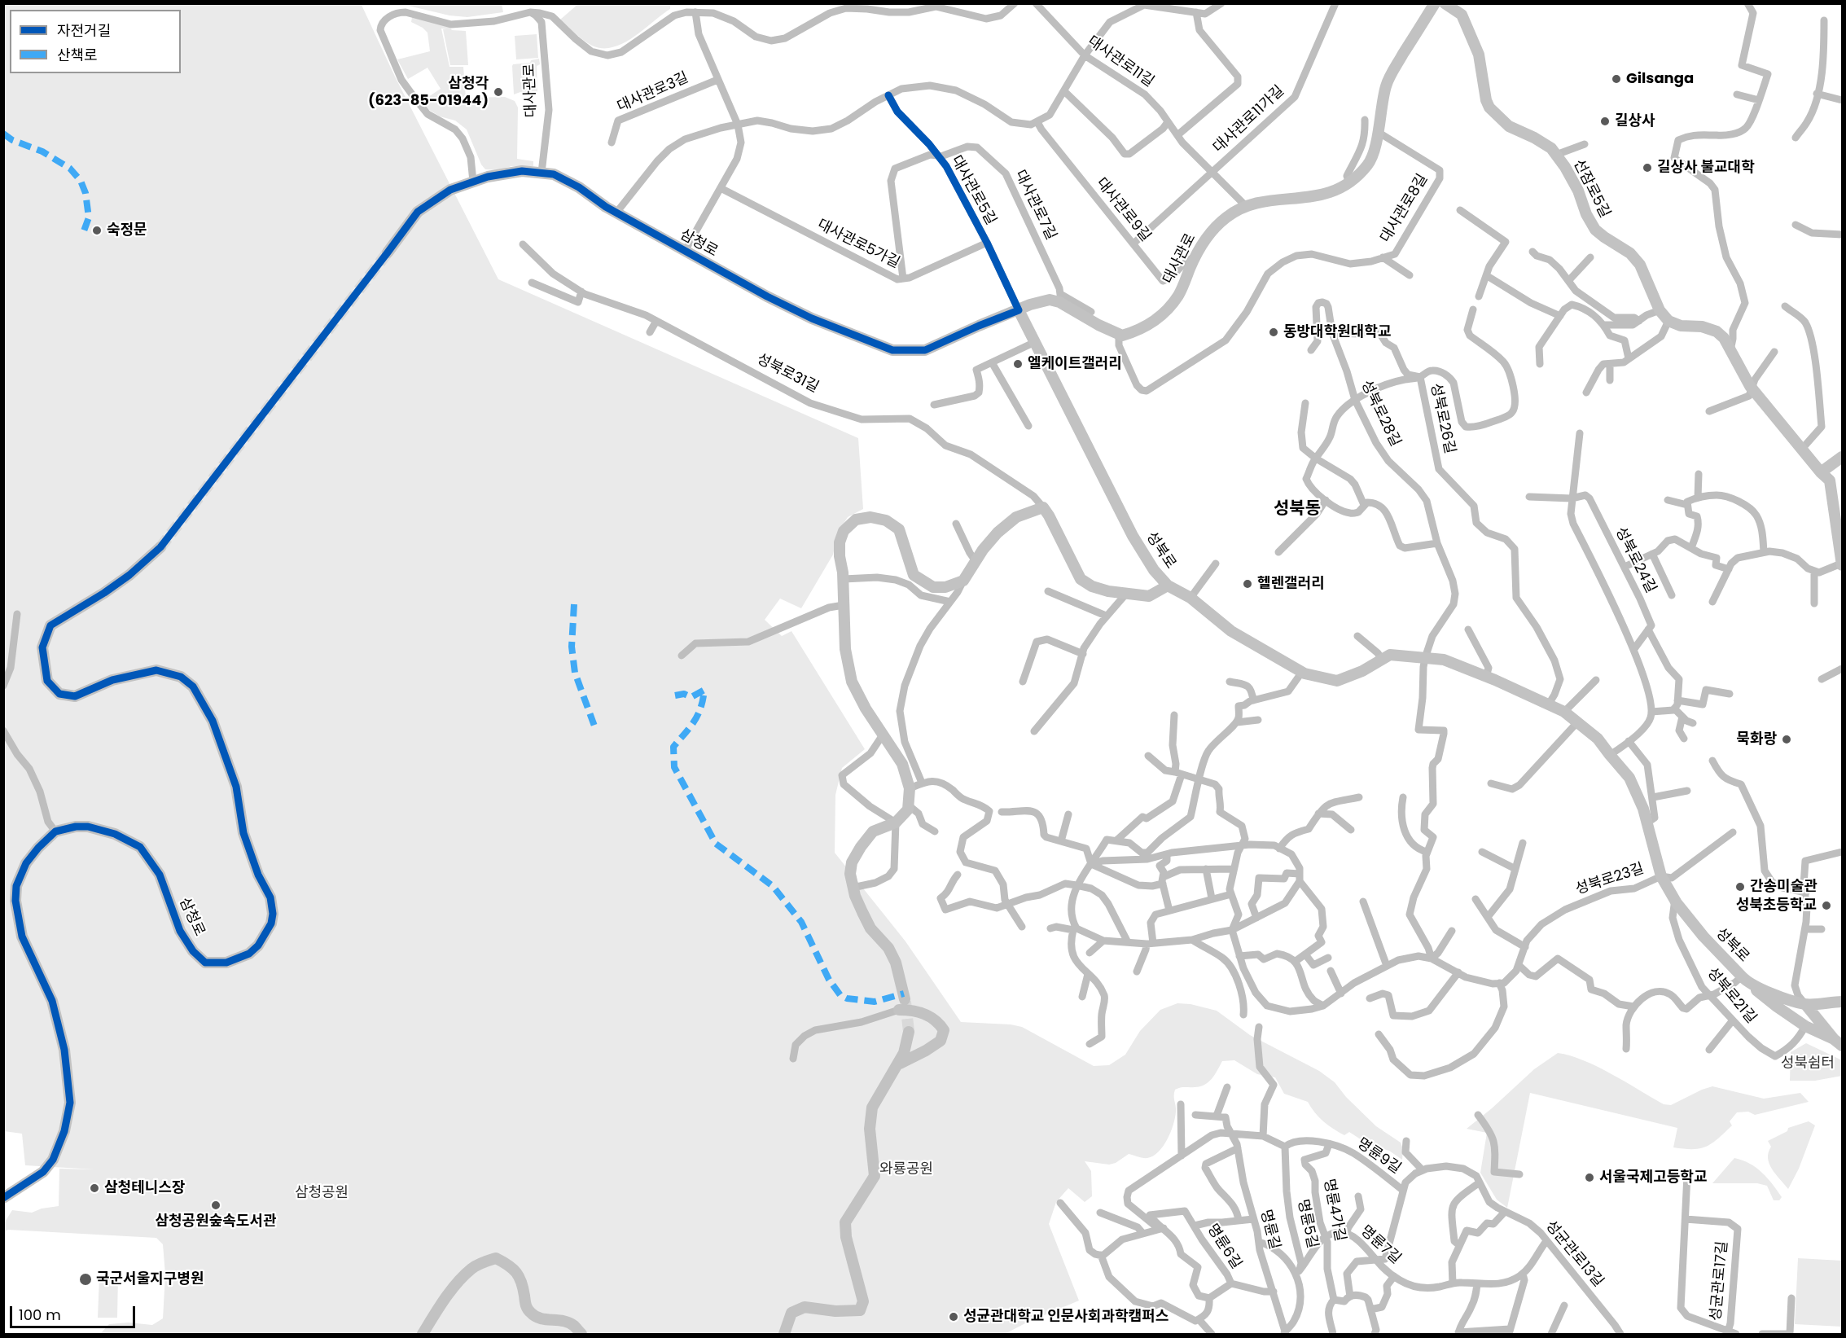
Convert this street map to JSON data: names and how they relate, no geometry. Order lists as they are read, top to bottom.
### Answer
{
  "streets": {
    "street": [
      "대사관로11길",
      "대사관로",
      "대사관로3길",
      "대사관로11가길",
      "선잠로5길",
      "대사관로5길",
      "대사관로7길",
      "대사관로8길",
      "대사관로9길",
      "삼청로",
      "대사관로5가길",
      "성북로31길",
      "성북로28길",
      "성북로26길",
      "성북로",
      "성북로24길",
      "성북로23길",
      "성북로21길",
      "명륜9길",
      "명륜4가길",
      "명륜5길",
      "명륜길",
      "명륜7길",
      "명륜6길",
      "성균관로13길",
      "성균관로17길"
    ]
  },
  "crossings": [
    ["대사관로11길", "대사관로"],
    ["대사관로11길", "대사관로11가길"],
    ["대사관로", "대사관로8길"],
    ["대사관로", "대사관로9길"],
    ["대사관로", "삼청로"],
    ["대사관로5길", "대사관로7길"],
    ["대사관로5길", "삼청로"],
    ["대사관로5길", "대사관로5가길"],
    ["대사관로5길", "성북로"],
    ["삼청로", "성북로"],
    ["성북로31길", "성북로"],
    ["성북로28길", "성북로26길"],
    ["성북로28길", "성북로"],
    ["성북로26길", "성북로"],
    ["성북로", "성북로23길"],
    ["성북로", "성북로21길"],
    ["명륜9길", "명륜4가길"],
    ["명륜9길", "명륜5길"],
    ["명륜9길", "명륜7길"],
    ["명륜9길", "성균관로13길"],
    ["명륜4가길", "명륜7길"],
    ["명륜5길", "명륜길"],
    ["명륜길", "명륜6길"],
    ["명륜7길", "성균관로13길"]
  ],
  "districts": ["성북동"],
  "parks": ["성북쉼터", "와룡공원", "삼청공원"],
  "places": [
    "Gilsanga",
    "삼청각 (623-85-01944)",
    "길상사",
    "길상사 불교대학",
    "숙정문",
    "동방대학원대학교",
    "엘케이트갤러리",
    "헬렌갤러리",
    "묵화랑",
    "간송미술관",
    "성북초등학교",
    "서울국제고등학교",
    "삼청테니스장",
    "삼청공원숲속도서관",
    "국군서울지구병원",
    "성균관대학교 인문사회과학캠퍼스"
  ],
  "legend": ["자전거길", "산책로"],
  "scale_bar": "100 m"
}
